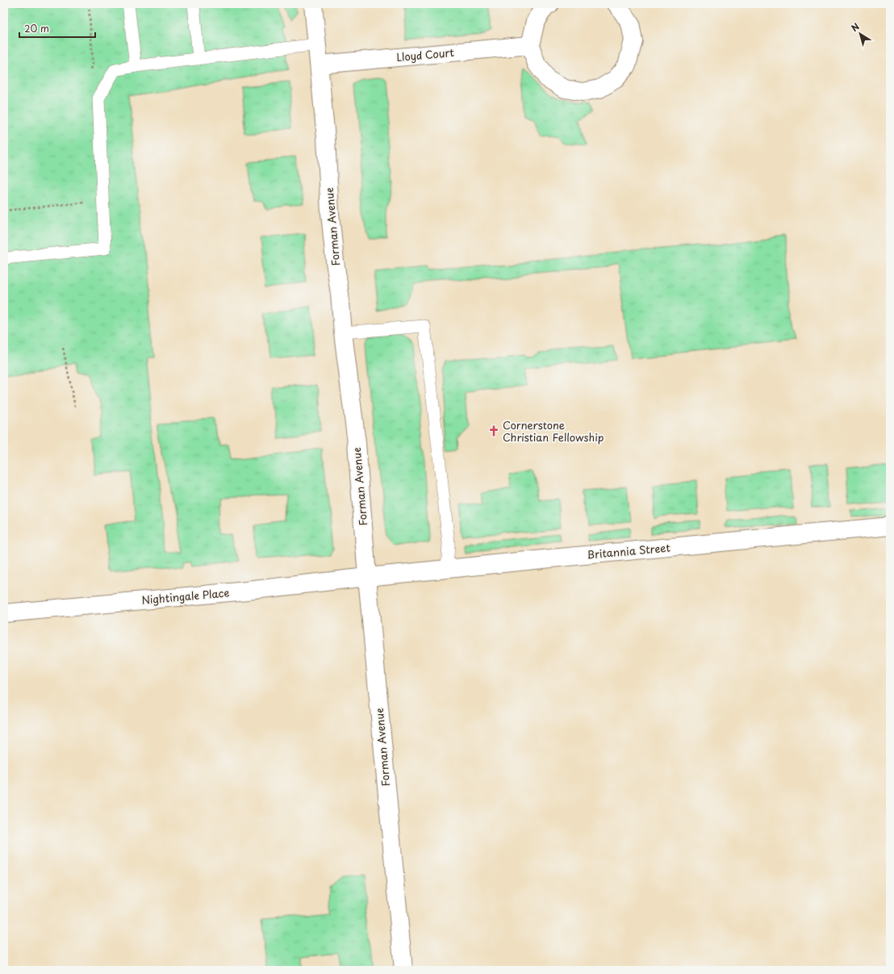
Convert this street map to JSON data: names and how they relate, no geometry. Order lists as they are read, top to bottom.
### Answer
{
  "streets": {
    "street": [
      "Lloyd Court",
      "Forman Avenue",
      "Britannia Street",
      "Nightingale Place"
    ]
  },
  "crossings": [
    ["Lloyd Court", "Forman Avenue"],
    ["Forman Avenue", "Britannia Street"],
    ["Forman Avenue", "Nightingale Place"],
    ["Britannia Street", "Nightingale Place"]
  ],
  "places": {
    "church": ["Cornerstone Christian Fellowship"]
  },
  "scale_bar": "20 m",
  "north": "top left"
}
